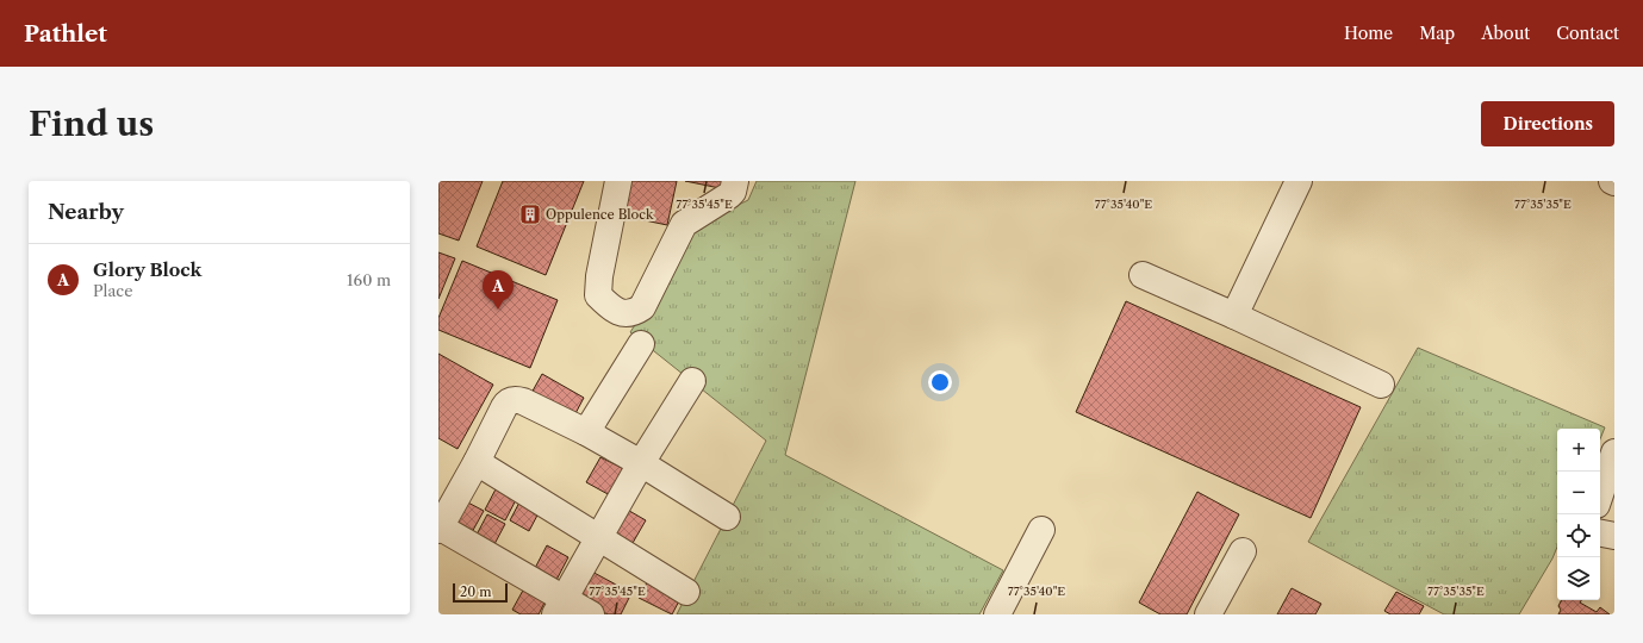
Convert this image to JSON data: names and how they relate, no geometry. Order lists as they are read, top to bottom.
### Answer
{
  "places": {
    "building": ["Oppulence Block"]
  },
  "scale_bar": "20 m",
  "page": {
    "header": "Pathlet",
    "nav": [
      "Home",
      "Map",
      "About",
      "Contact"
    ],
    "buttons": "Directions",
    "title": "Find us",
    "heading": "Nearby",
    "list": [
      {
        "mark": "A",
        "name": "Glory Block",
        "note": "Place",
        "value": "160 m"
      }
    ],
    "pins": "A",
    "map_buttons": ["+", "−"],
    "scale": "20 m"
  },
  "coordinates": ["77°35'45\"E", "77°35'40\"E", "77°35'35\"E"]
}
